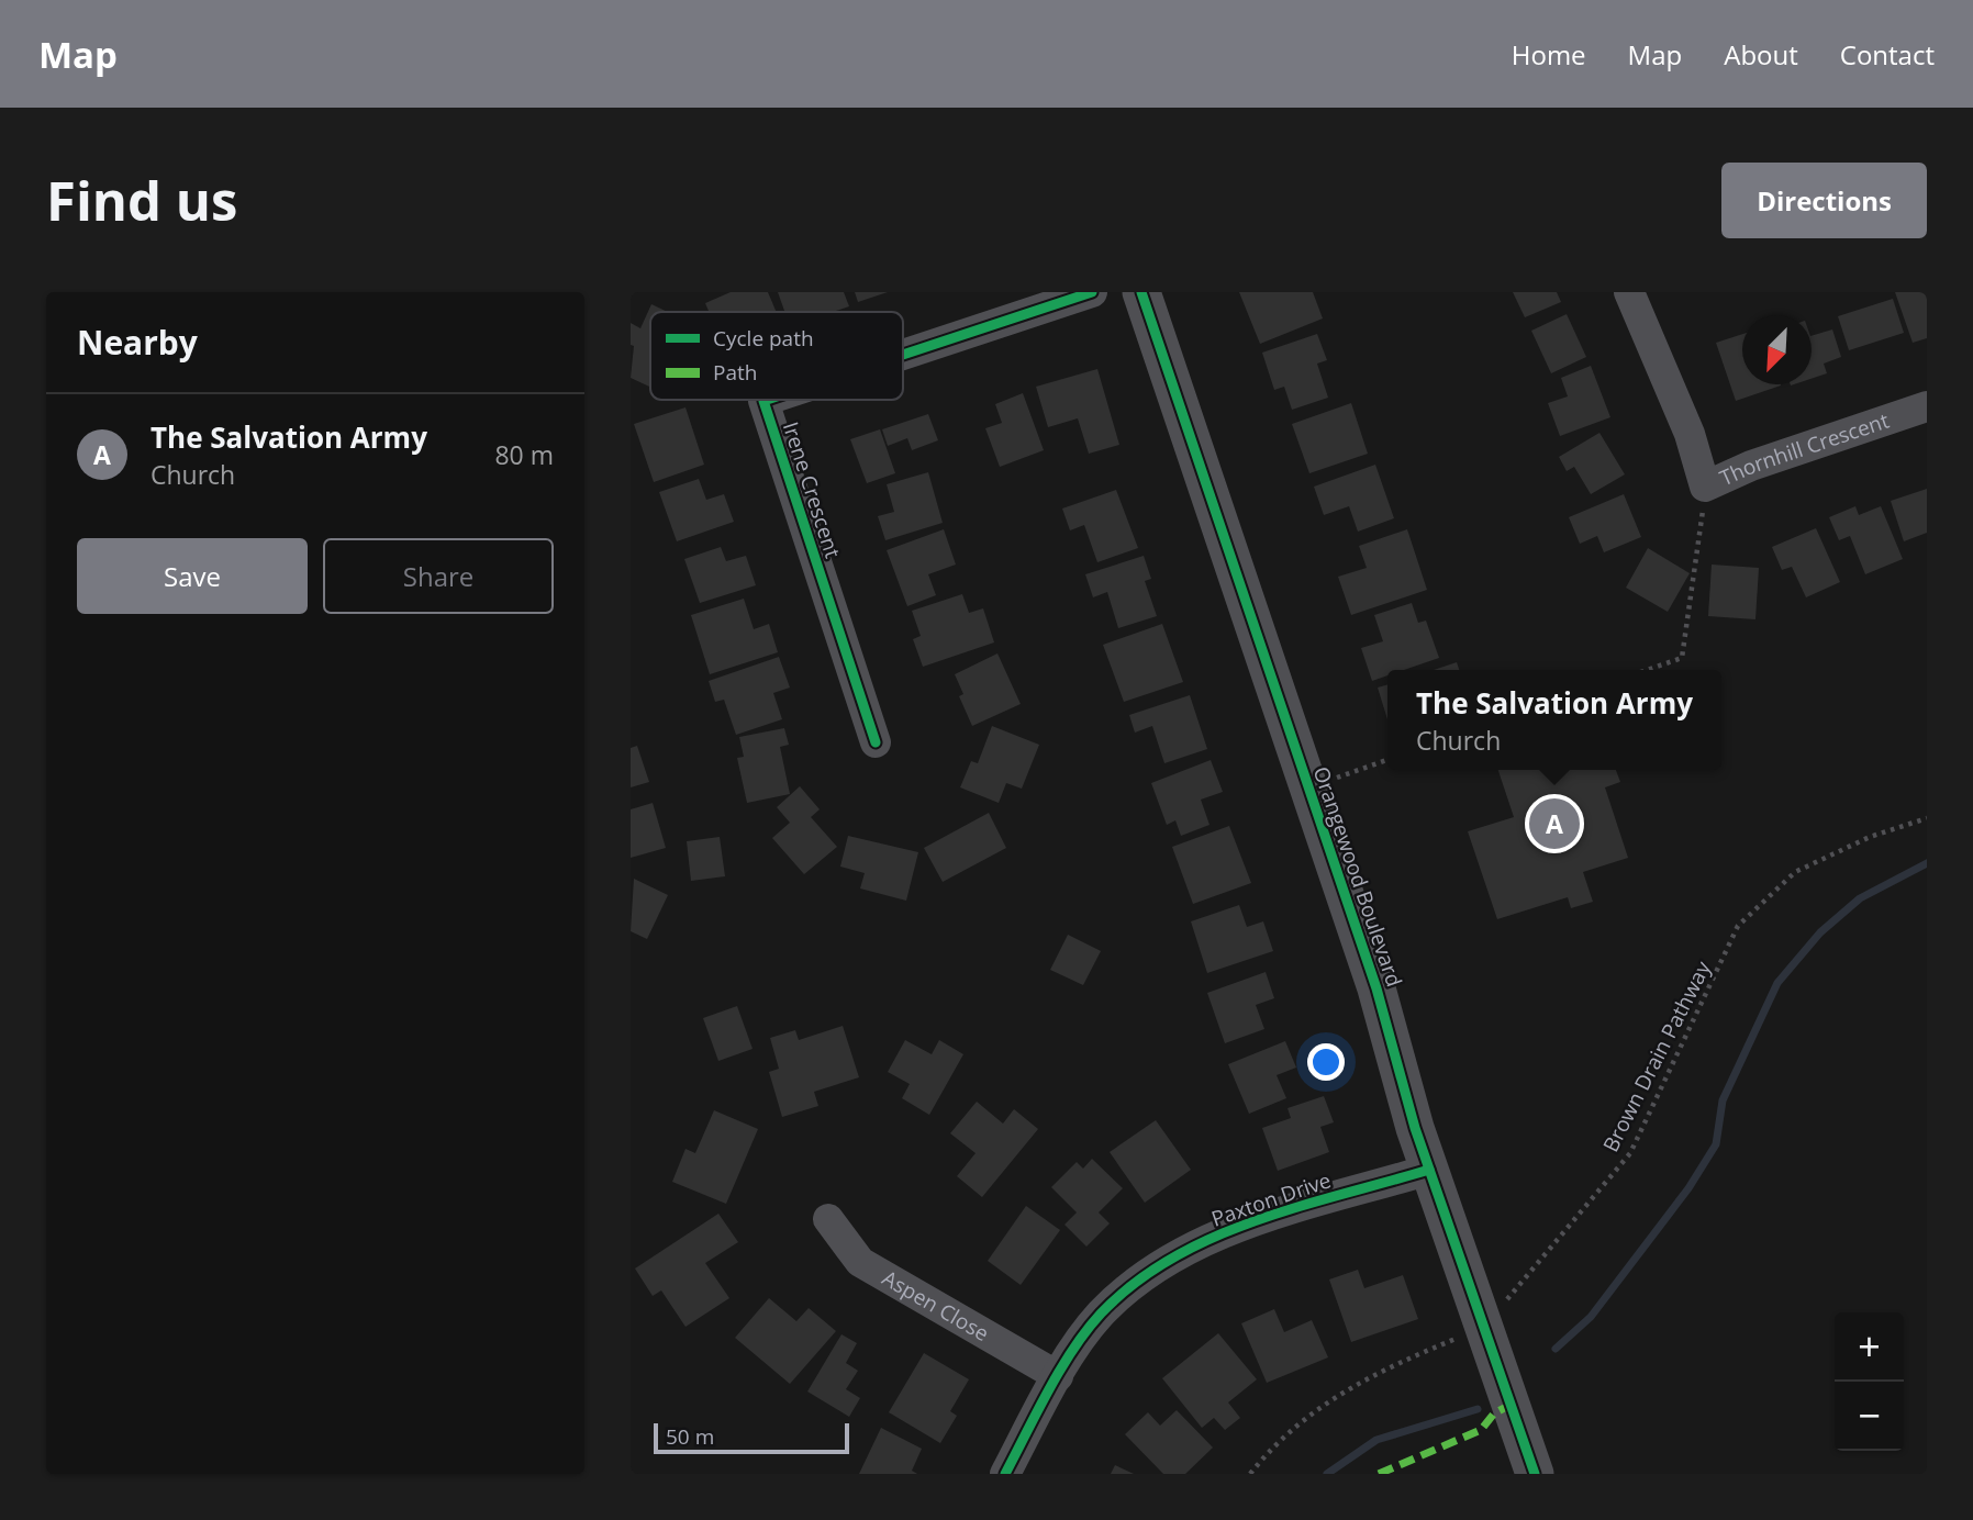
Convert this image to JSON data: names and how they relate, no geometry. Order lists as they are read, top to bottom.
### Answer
{
  "streets": {
    "street": [
      "Thornhill Crescent",
      "Irene Crescent",
      "Orangewood Boulevard",
      "Paxton Drive",
      "Aspen Close"
    ],
    "path": ["Brown Drain Pathway"]
  },
  "crossings": [
    ["Orangewood Boulevard", "Brown Drain Pathway"],
    ["Orangewood Boulevard", "Paxton Drive"],
    ["Paxton Drive", "Aspen Close"]
  ],
  "legend": ["Cycle path", "Path"],
  "scale_bar": "50 m",
  "north": "bottom left",
  "page": {
    "header": "Map",
    "nav": [
      "Home",
      "Map",
      "About",
      "Contact"
    ],
    "buttons": [
      "Directions",
      ["Save", "Share"]
    ],
    "title": "Find us",
    "heading": "Nearby",
    "list": [
      {
        "mark": "A",
        "name": "The Salvation Army",
        "note": "Church",
        "value": "80 m"
      }
    ],
    "popup": ["The Salvation Army", "Church"],
    "pins": "A",
    "map_buttons": ["+", "−"],
    "scale": "50 m"
  }
}
